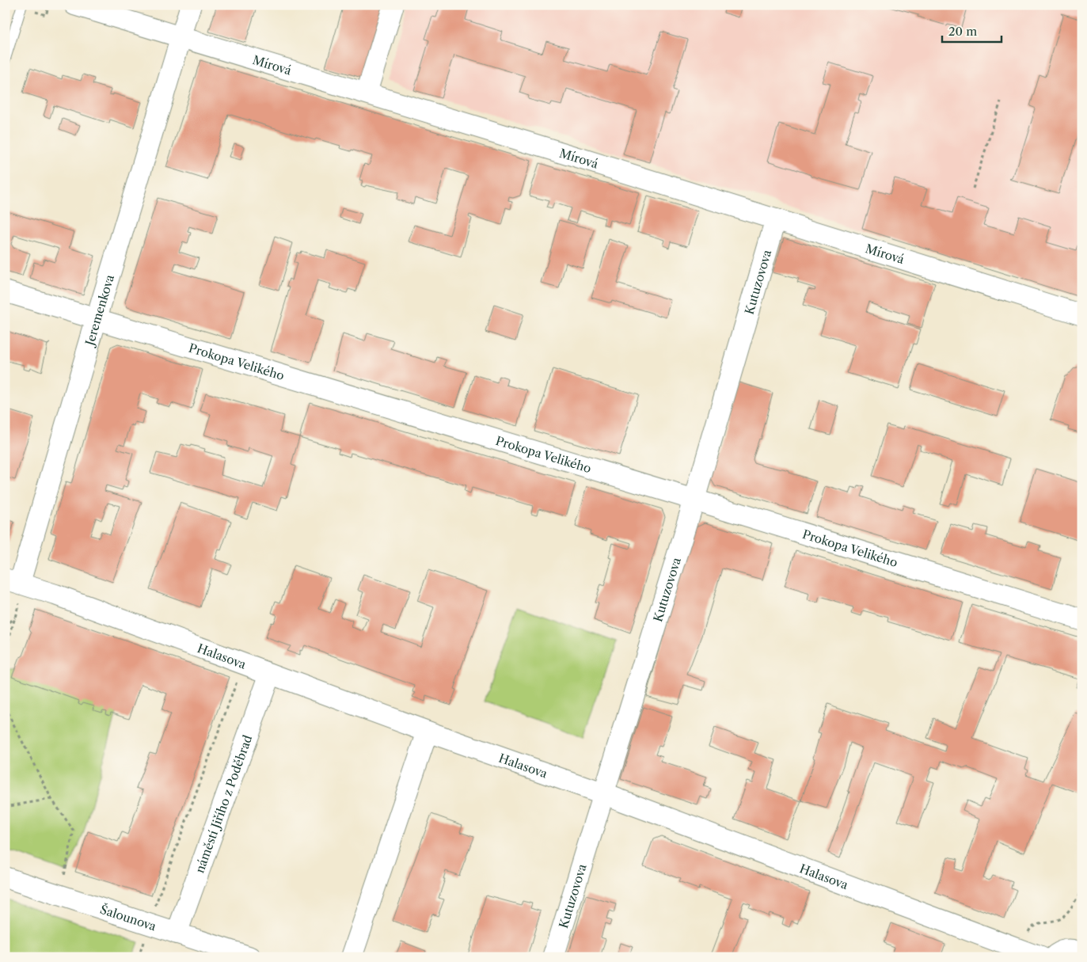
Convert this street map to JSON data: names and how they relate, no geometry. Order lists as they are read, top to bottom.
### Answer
{
  "streets": {
    "street": [
      "Mírová",
      "Kutuzovova",
      "Jeremenkova",
      "Prokopa Velikého",
      "Halasova",
      "náměstí Jiřího z Poděbrad",
      "Šalounova"
    ]
  },
  "crossings": [
    ["Mírová", "Kutuzovova"],
    ["Mírová", "Jeremenkova"],
    ["Kutuzovova", "Prokopa Velikého"],
    ["Kutuzovova", "Halasova"],
    ["Jeremenkova", "Prokopa Velikého"],
    ["Jeremenkova", "Halasova"],
    ["Halasova", "náměstí Jiřího z Poděbrad"],
    ["náměstí Jiřího z Poděbrad", "Šalounova"]
  ],
  "scale_bar": "20 m"
}
